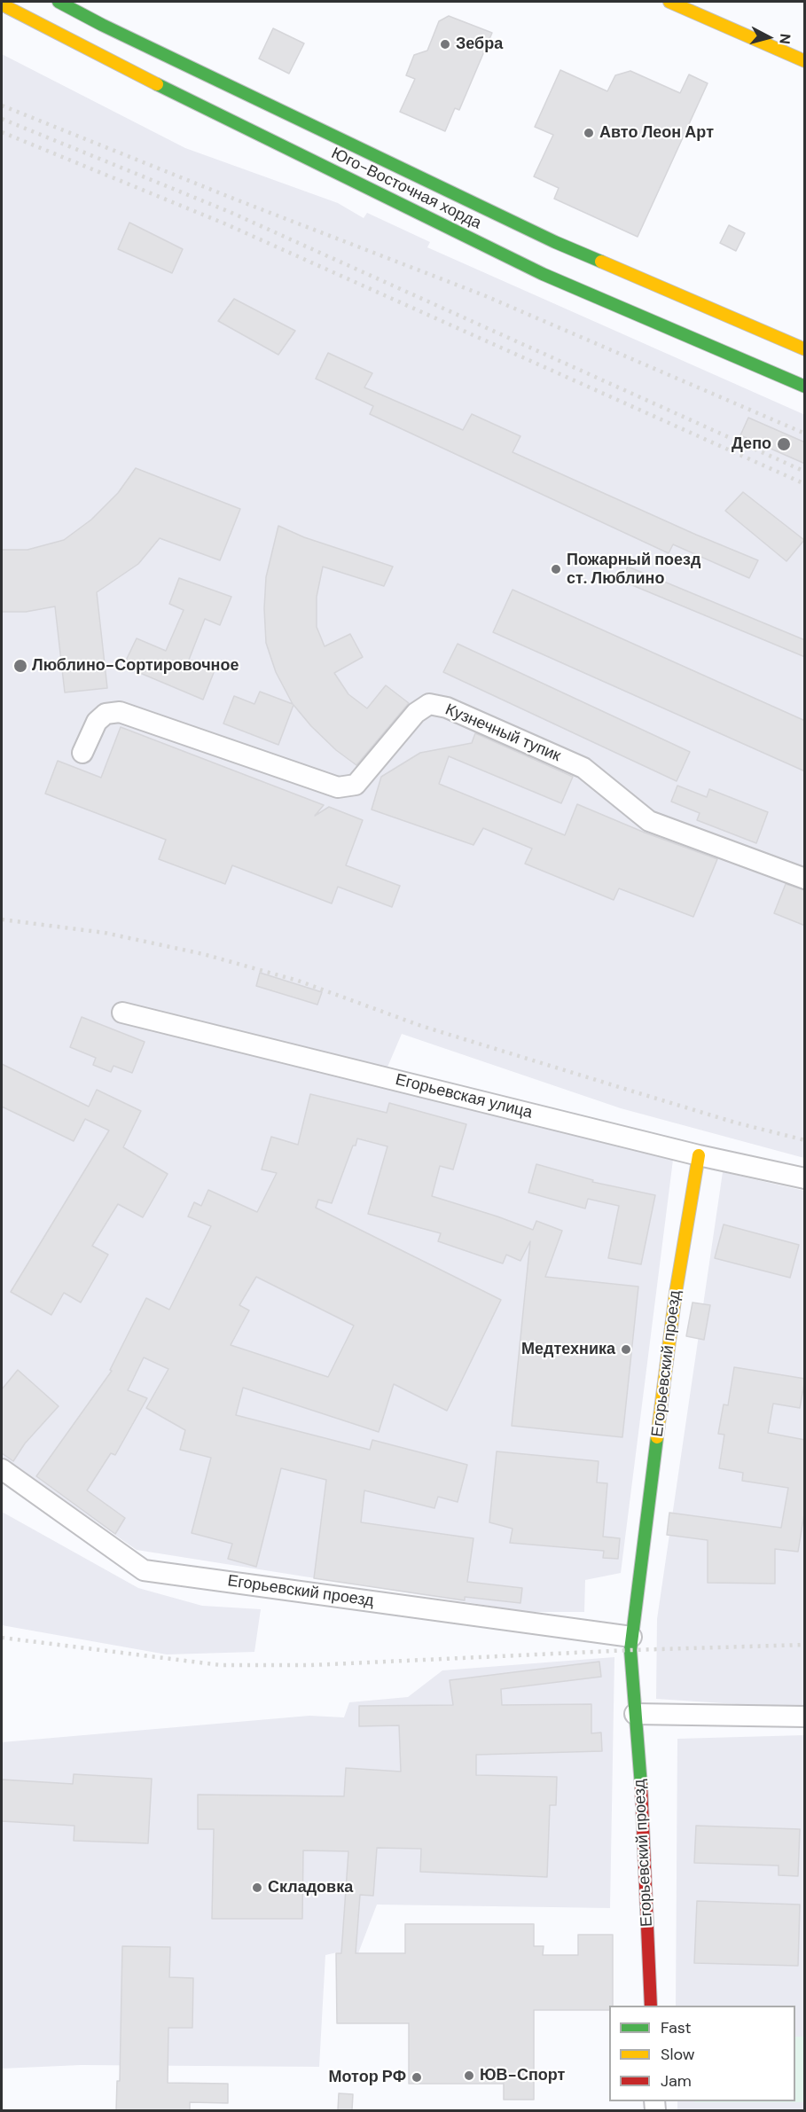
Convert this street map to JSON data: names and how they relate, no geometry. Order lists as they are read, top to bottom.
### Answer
{
  "streets": {
    "main road": ["Юго-Восточная хорда", "Егорьевский проезд"],
    "street": ["Кузнечный тупик", "Егорьевская улица"]
  },
  "crossings": [
    ["Егорьевская улица", "Егорьевский проезд"]
  ],
  "places": [
    "Зебра",
    "Авто Леон Арт",
    "Депо",
    "Пожарный поезд ст. Люблино",
    "Люблино-Сортировочное",
    "Медтехника",
    "Складовка",
    "ЮВ-Спорт",
    "Мотор РФ"
  ],
  "legend": ["Fast", "Slow", "Jam"],
  "north": "right"
}
